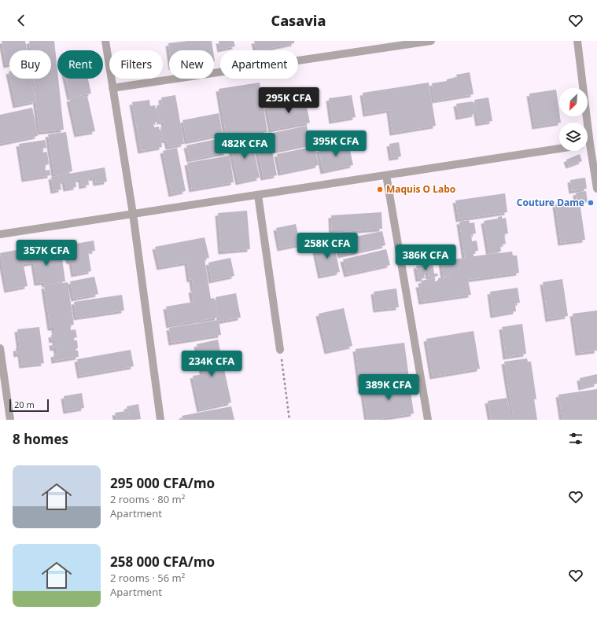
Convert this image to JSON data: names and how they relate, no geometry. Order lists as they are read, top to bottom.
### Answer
{
  "places": ["Maquis O Labo", "Couture Dame"],
  "scale_bar": "20 m",
  "north": "bottom left",
  "page": {
    "header": "Casavia",
    "chip": [
      "Buy",
      "Rent",
      "Filters",
      "New",
      "Apartment"
    ],
    "price": [
      "295K CFA",
      "395K CFA",
      "482K CFA",
      "258K CFA",
      "357K CFA",
      "386K CFA",
      "234K CFA",
      "389K CFA"
    ],
    "scale": "20 m",
    "heading": "8 homes",
    "list": [
      {
        "name": "295 000 CFA/mo",
        "note": "2 rooms · 80 m² · Apartment"
      },
      {
        "name": "258 000 CFA/mo",
        "note": "2 rooms · 56 m² · Apartment"
      }
    ]
  }
}
